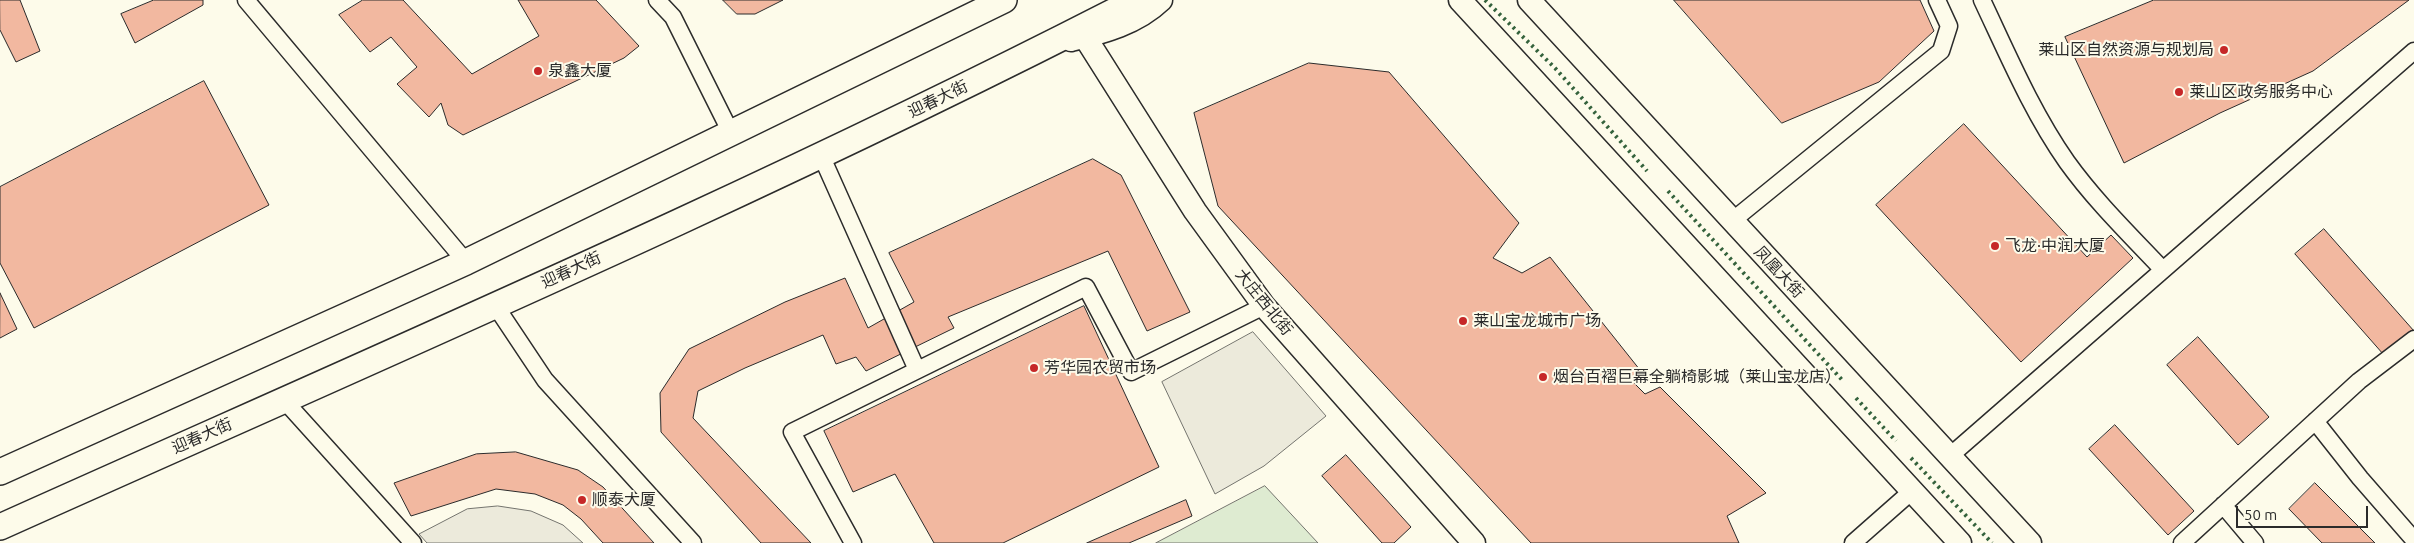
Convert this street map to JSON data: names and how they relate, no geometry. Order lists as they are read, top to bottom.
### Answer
{
  "streets": {
    "main road": ["迎春大街", "凤凰大街", "大庄西北街"]
  },
  "places": [
    "莱山区自然资源与规划局",
    "泉鑫大厦",
    "莱山区政务服务中心",
    "飞龙·中润大厦",
    "莱山宝龙城市广场",
    "芳华园农贸市场",
    "烟台百褶巨幕全躺椅影城（莱山宝龙店）",
    "顺泰大厦"
  ],
  "scale_bar": "50 m"
}
